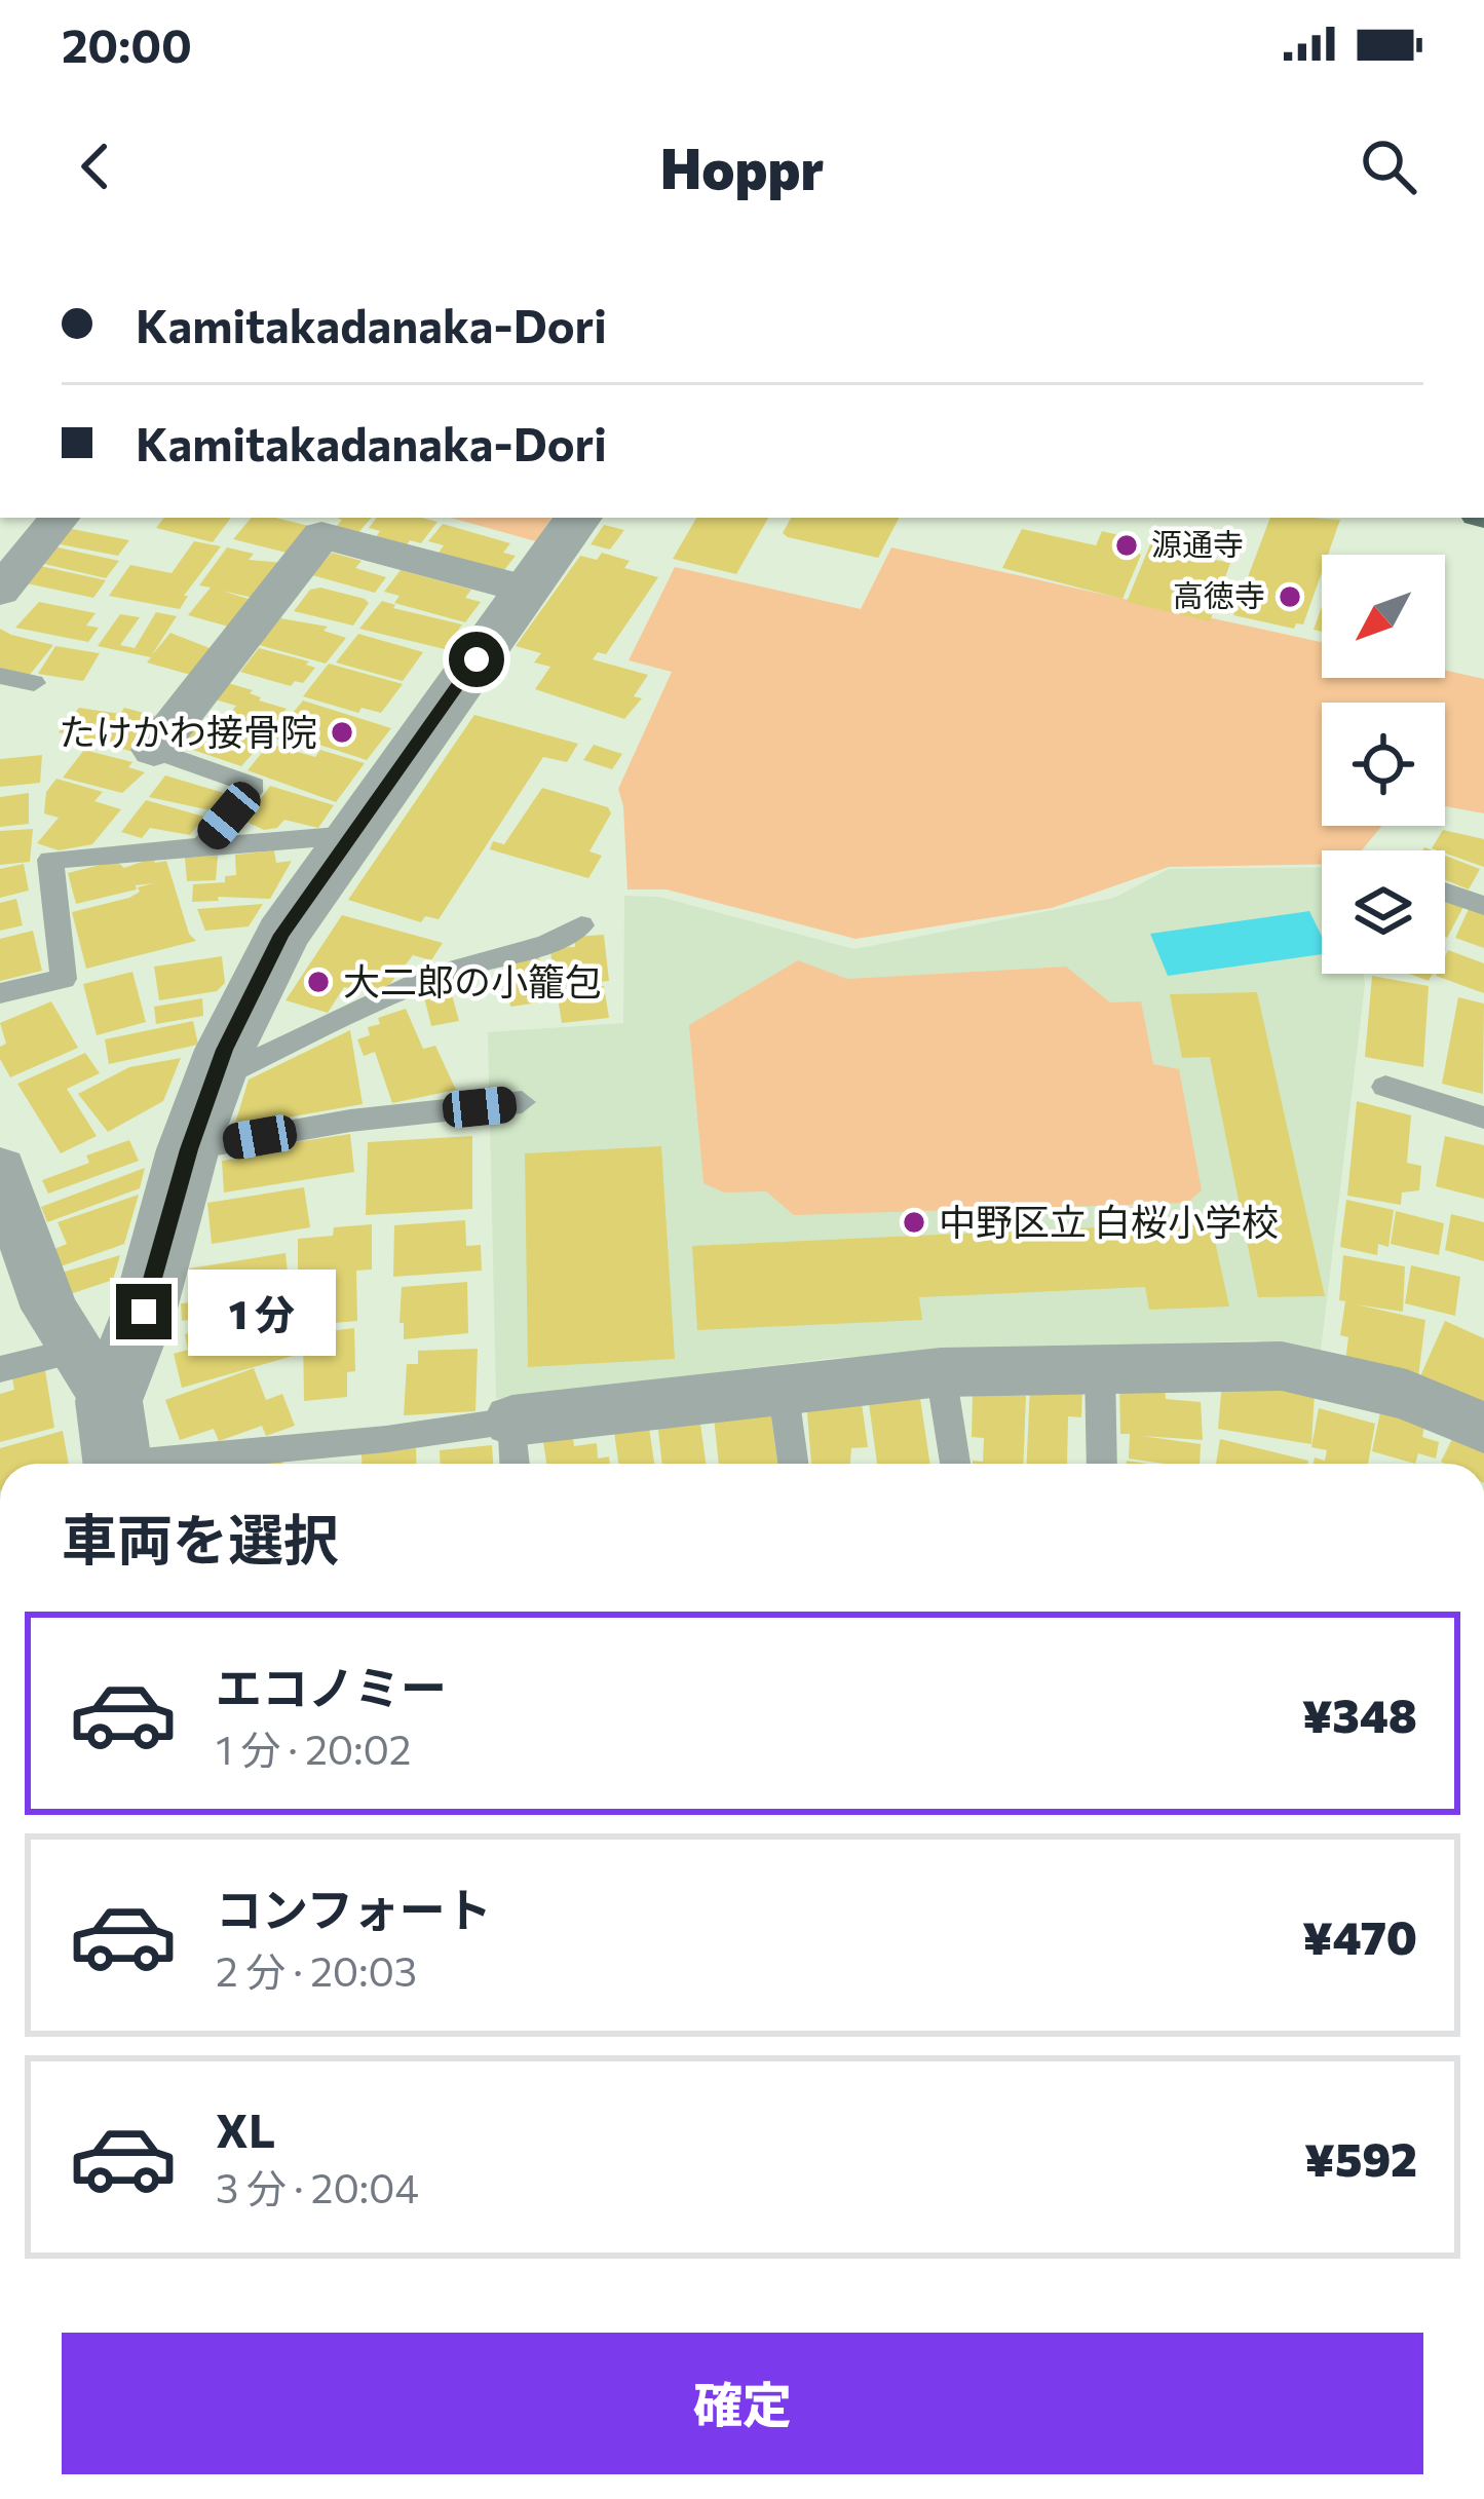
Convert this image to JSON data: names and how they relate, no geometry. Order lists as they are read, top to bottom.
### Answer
{
  "places": [
    "源通寺",
    "高徳寺",
    "たけかわ接骨院",
    "大二郎の小籠包",
    "中野区立 白桜小学校"
  ],
  "north": "bottom left",
  "page": {
    "status": "20:00",
    "header": "Hoppr",
    "banner": ["Kamitakadanaka-Dori", "Kamitakadanaka-Dori"],
    "bubble": "1 分",
    "heading": "車両を選択",
    "list": [
      {
        "name": "エコノミー",
        "note": "1 分 · 20:02",
        "value": "¥348"
      },
      {
        "name": "コンフォート",
        "note": "2 分 · 20:03",
        "value": "¥470"
      },
      {
        "name": "XL",
        "note": "3 分 · 20:04",
        "value": "¥592"
      }
    ],
    "buttons": "確定"
  }
}
